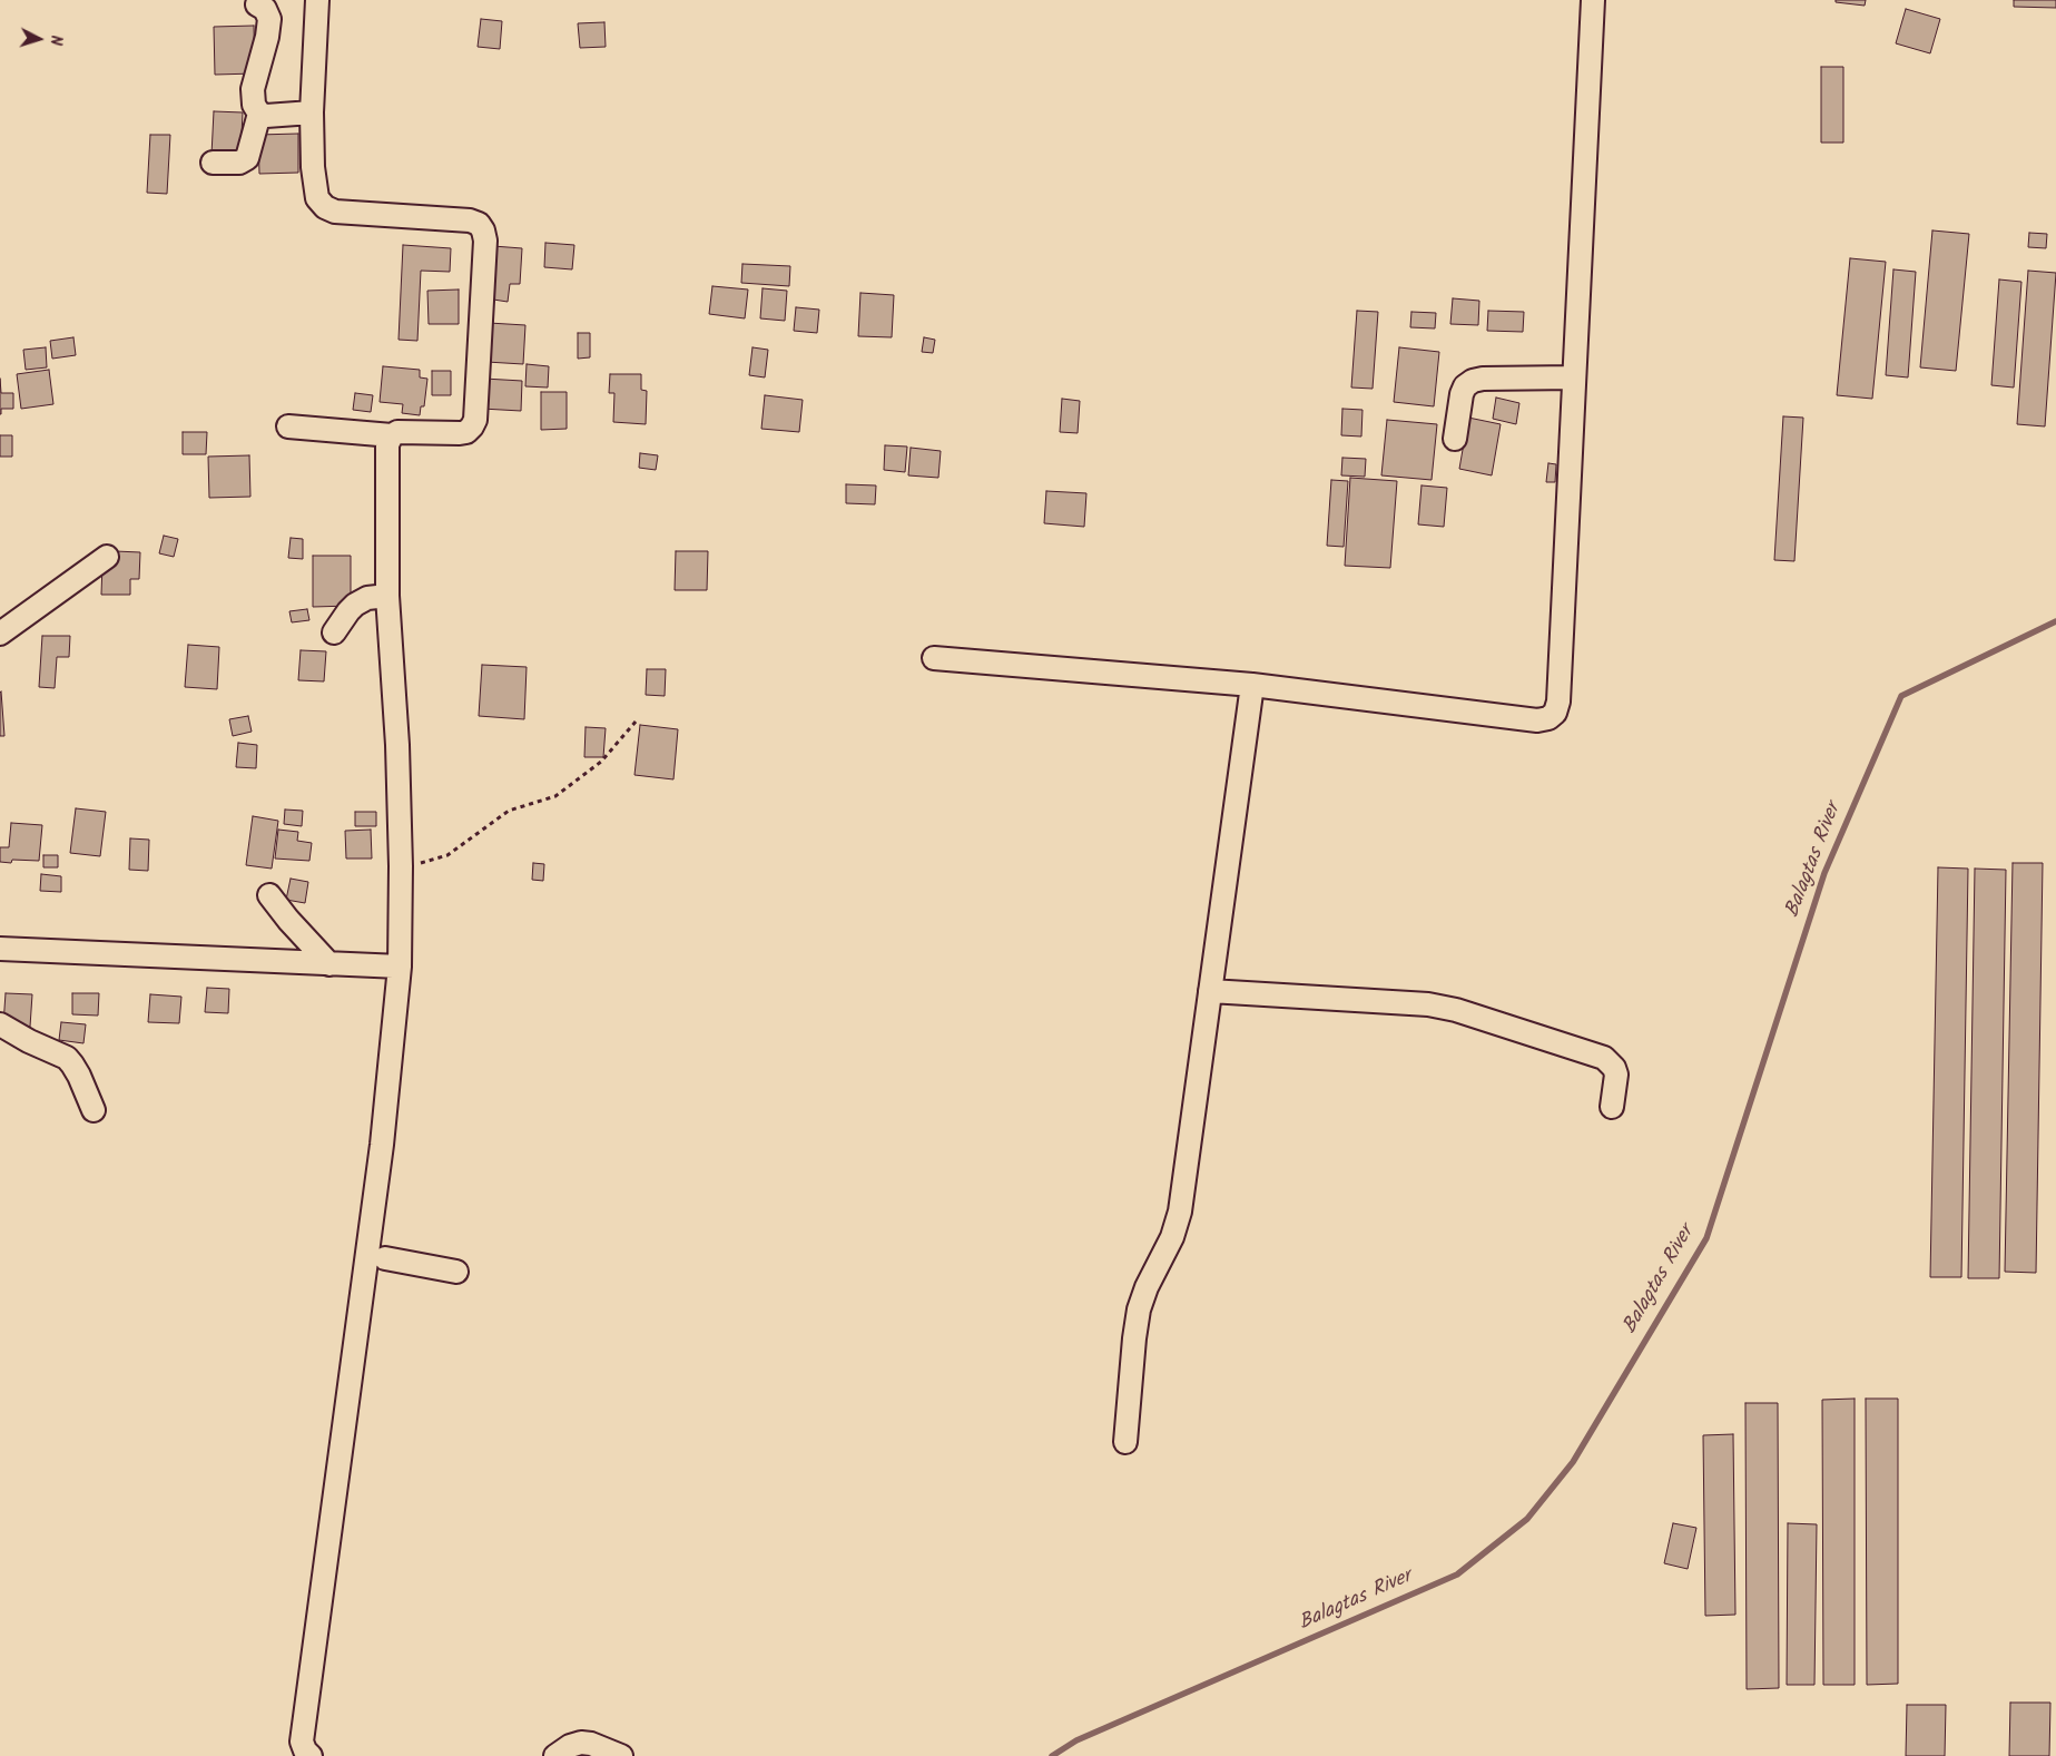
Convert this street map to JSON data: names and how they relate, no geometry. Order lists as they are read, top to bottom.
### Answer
{
  "water": ["Balagtas River"],
  "north": "right"
}
